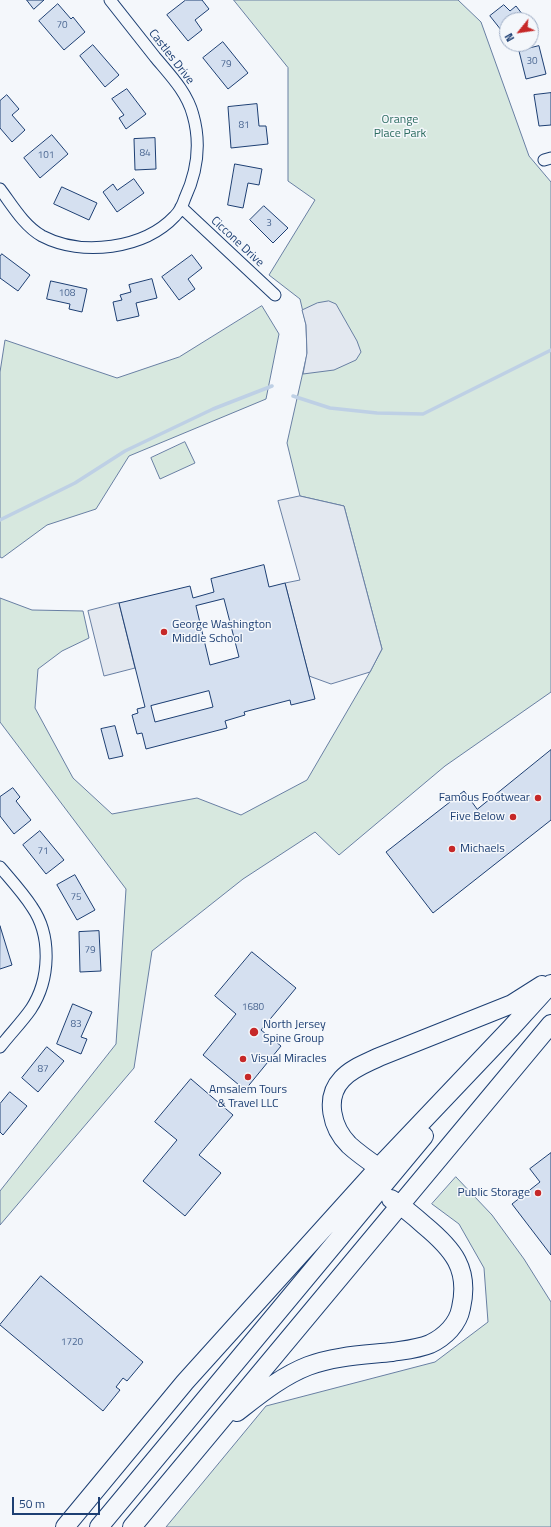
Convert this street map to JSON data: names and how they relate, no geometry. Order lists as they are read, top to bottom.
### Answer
{
  "streets": {
    "street": ["Castles Drive", "Ciccone Drive"]
  },
  "crossings": [
    ["Castles Drive", "Ciccone Drive"]
  ],
  "parks": ["Orange Place Park"],
  "places": [
    "George Washington Middle School",
    "Famous Footwear",
    "Five Below",
    "Michaels",
    "North Jersey Spine Group",
    "Visual Miracles",
    "Amsalem Tours & Travel LLC",
    "Public Storage"
  ],
  "house_numbers": [
    "70",
    "30",
    "79",
    "81",
    "84",
    "101",
    "3",
    "108",
    "71",
    "75",
    "79",
    "1680",
    "83",
    "87",
    "1720"
  ],
  "scale_bar": "50 m",
  "north": "bottom left"
}
